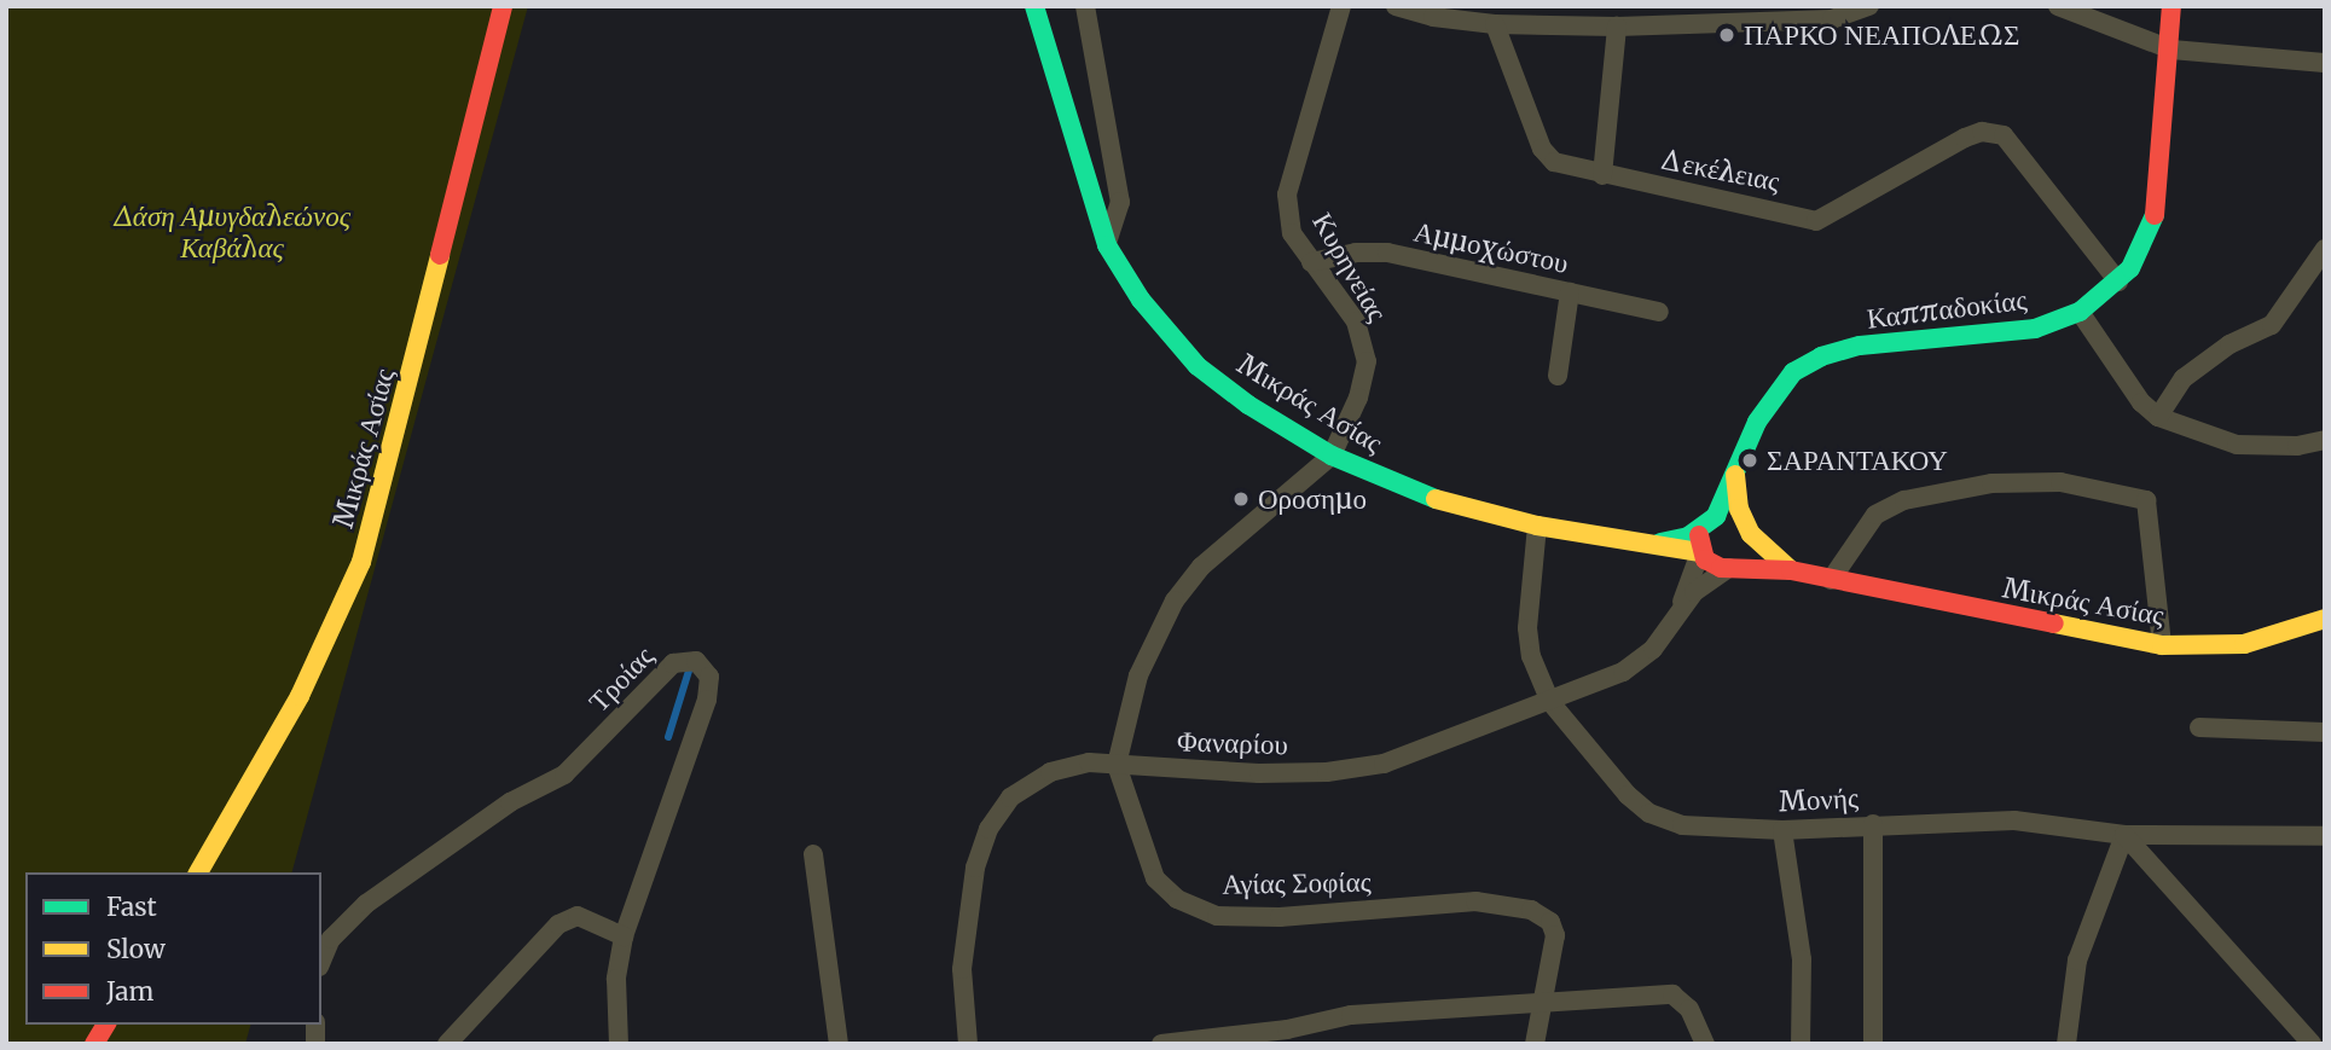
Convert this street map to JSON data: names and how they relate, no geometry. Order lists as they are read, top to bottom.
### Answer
{
  "streets": {
    "street": [
      "Δεκέλειας",
      "Αμμοχώστου",
      "Κυρηνείας",
      "Καππαδοκίας",
      "Μικράς Ασίας",
      "Τροίας",
      "Φαναρίου",
      "Μονής",
      "Αγίας Σοφίας"
    ]
  },
  "crossings": [
    ["Δεκέλειας", "Καππαδοκίας"],
    ["Αμμοχώστου", "Κυρηνείας"],
    ["Κυρηνείας", "Μικράς Ασίας"],
    ["Καππαδοκίας", "Μικράς Ασίας"],
    ["Μικράς Ασίας", "Μονής"],
    ["Φαναρίου", "Μονής"],
    ["Φαναρίου", "Αγίας Σοφίας"]
  ],
  "parks": ["Δάση Αμυγδαλεώνος Καβάλας"],
  "places": ["ΠΑΡΚΟ ΝΕΑΠΟΛΕΩΣ", "ΣΑΡΑΝΤΑΚΟΥ", "Οροσημο"],
  "legend": ["Fast", "Slow", "Jam"]
}
